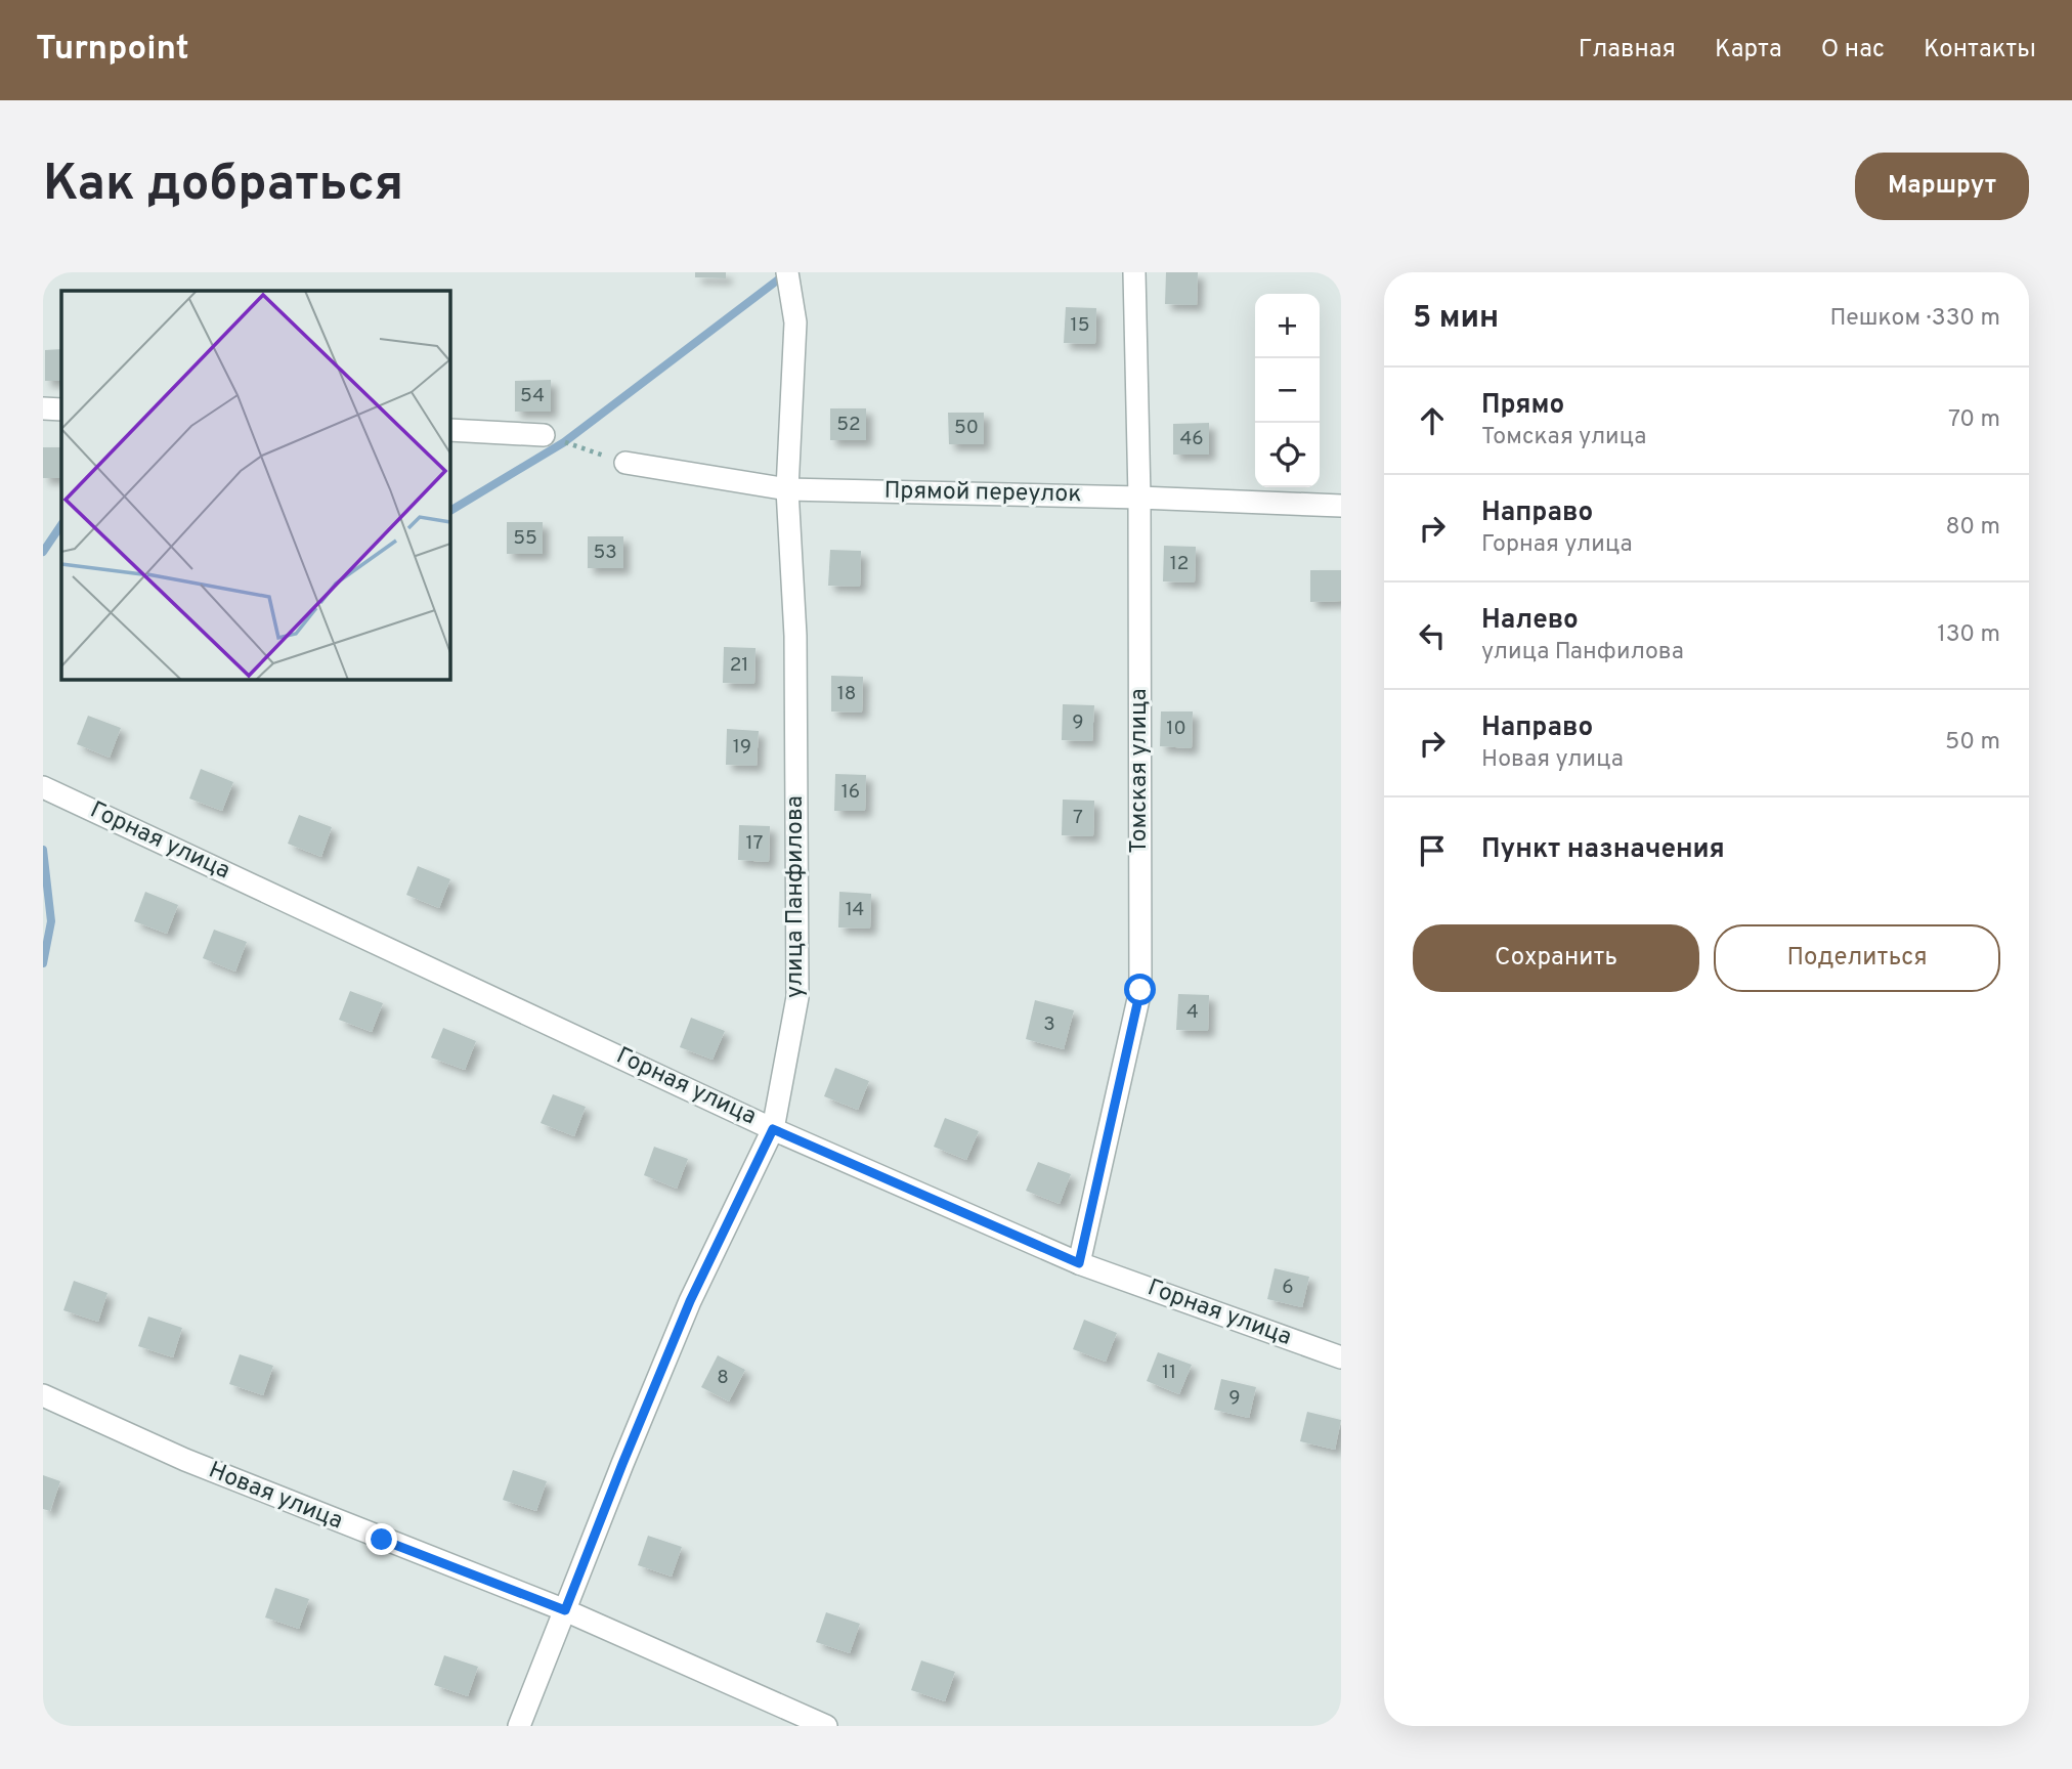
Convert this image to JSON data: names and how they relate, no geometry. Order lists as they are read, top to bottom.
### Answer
{
  "streets": {
    "street": [
      "Прямой переулок",
      "Томская улица",
      "Горная улица",
      "улица Панфилова",
      "Новая улица"
    ]
  },
  "crossings": [
    ["Прямой переулок", "Томская улица"],
    ["Прямой переулок", "улица Панфилова"],
    ["Томская улица", "Горная улица"],
    ["Горная улица", "улица Панфилова"],
    ["улица Панфилова", "Новая улица"]
  ],
  "house_numbers": [
    "15",
    "54",
    "52",
    "50",
    "46",
    "55",
    "53",
    "12",
    "21",
    "18",
    "9",
    "10",
    "19",
    "16",
    "7",
    "17",
    "14",
    "4",
    "3",
    "6",
    "11",
    "8",
    "9"
  ],
  "page": {
    "header": "Turnpoint",
    "nav": [
      "Главная",
      "Карта",
      "О нас",
      "Контакты"
    ],
    "buttons": [
      "Маршрут",
      ["Сохранить", "Поделиться"]
    ],
    "title": "Как добраться",
    "heading": ["5 мин", "Пешком · 330 m"],
    "map_buttons": ["+", "−"],
    "list": [
      ["Прямо", "Томская улица", "70 m"],
      ["Направо", "Горная улица", "80 m"],
      ["Налево", "улица Панфилова", "130 m"],
      ["Направо", "Новая улица", "50 m"],
      "Пункт назначения"
    ]
  }
}
